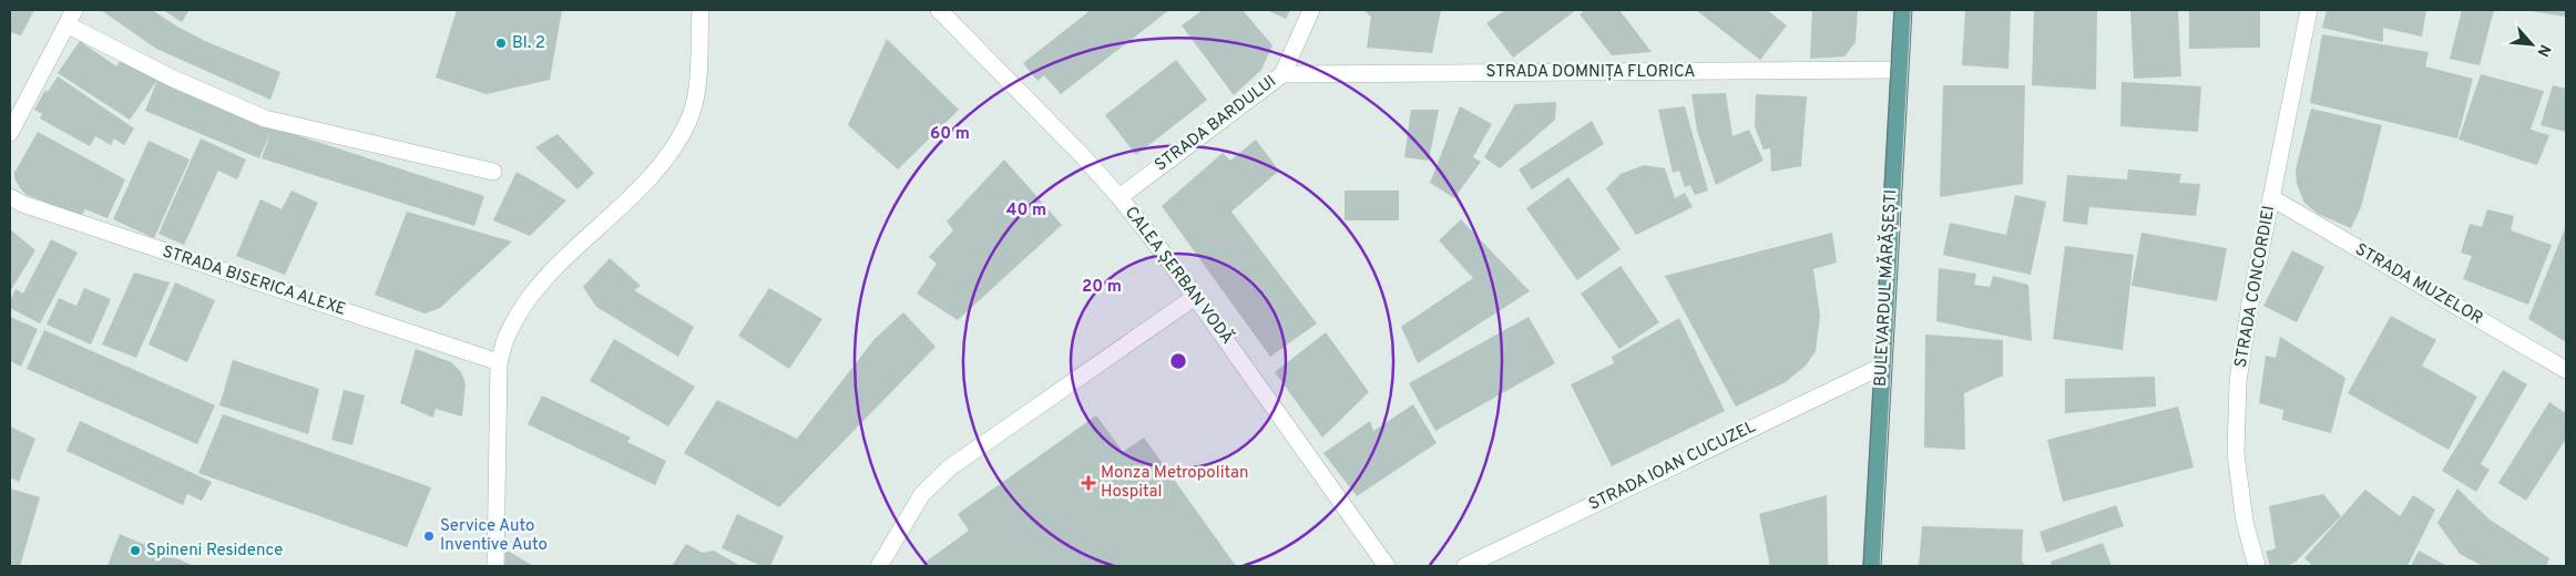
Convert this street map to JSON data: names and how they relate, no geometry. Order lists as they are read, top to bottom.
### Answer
{
  "streets": {
    "main road": ["BULEVARDUL MĂRĂȘEȘTI"],
    "street": [
      "STRADA DOMNIȚA FLORICA",
      "STRADA BARDULUI",
      "CALEA ȘERBAN VODĂ",
      "STRADA BISERICA ALEXE",
      "STRADA MUZELOR",
      "STRADA CONCORDIEI",
      "STRADA IOAN CUCUZEL"
    ]
  },
  "crossings": [
    ["STRADA DOMNIȚA FLORICA", "STRADA BARDULUI"],
    ["STRADA DOMNIȚA FLORICA", "BULEVARDUL MĂRĂȘEȘTI"],
    ["STRADA BARDULUI", "CALEA ȘERBAN VODĂ"],
    ["STRADA MUZELOR", "STRADA CONCORDIEI"],
    ["BULEVARDUL MĂRĂȘEȘTI", "STRADA IOAN CUCUZEL"]
  ],
  "places": {
    "other": ["Bl. 2", "Service Auto Inventive Auto", "Spineni Residence"],
    "health": ["Monza Metropolitan Hospital"]
  },
  "north": "bottom right",
  "rings": ["60 m", "40 m", "20 m"]
}
